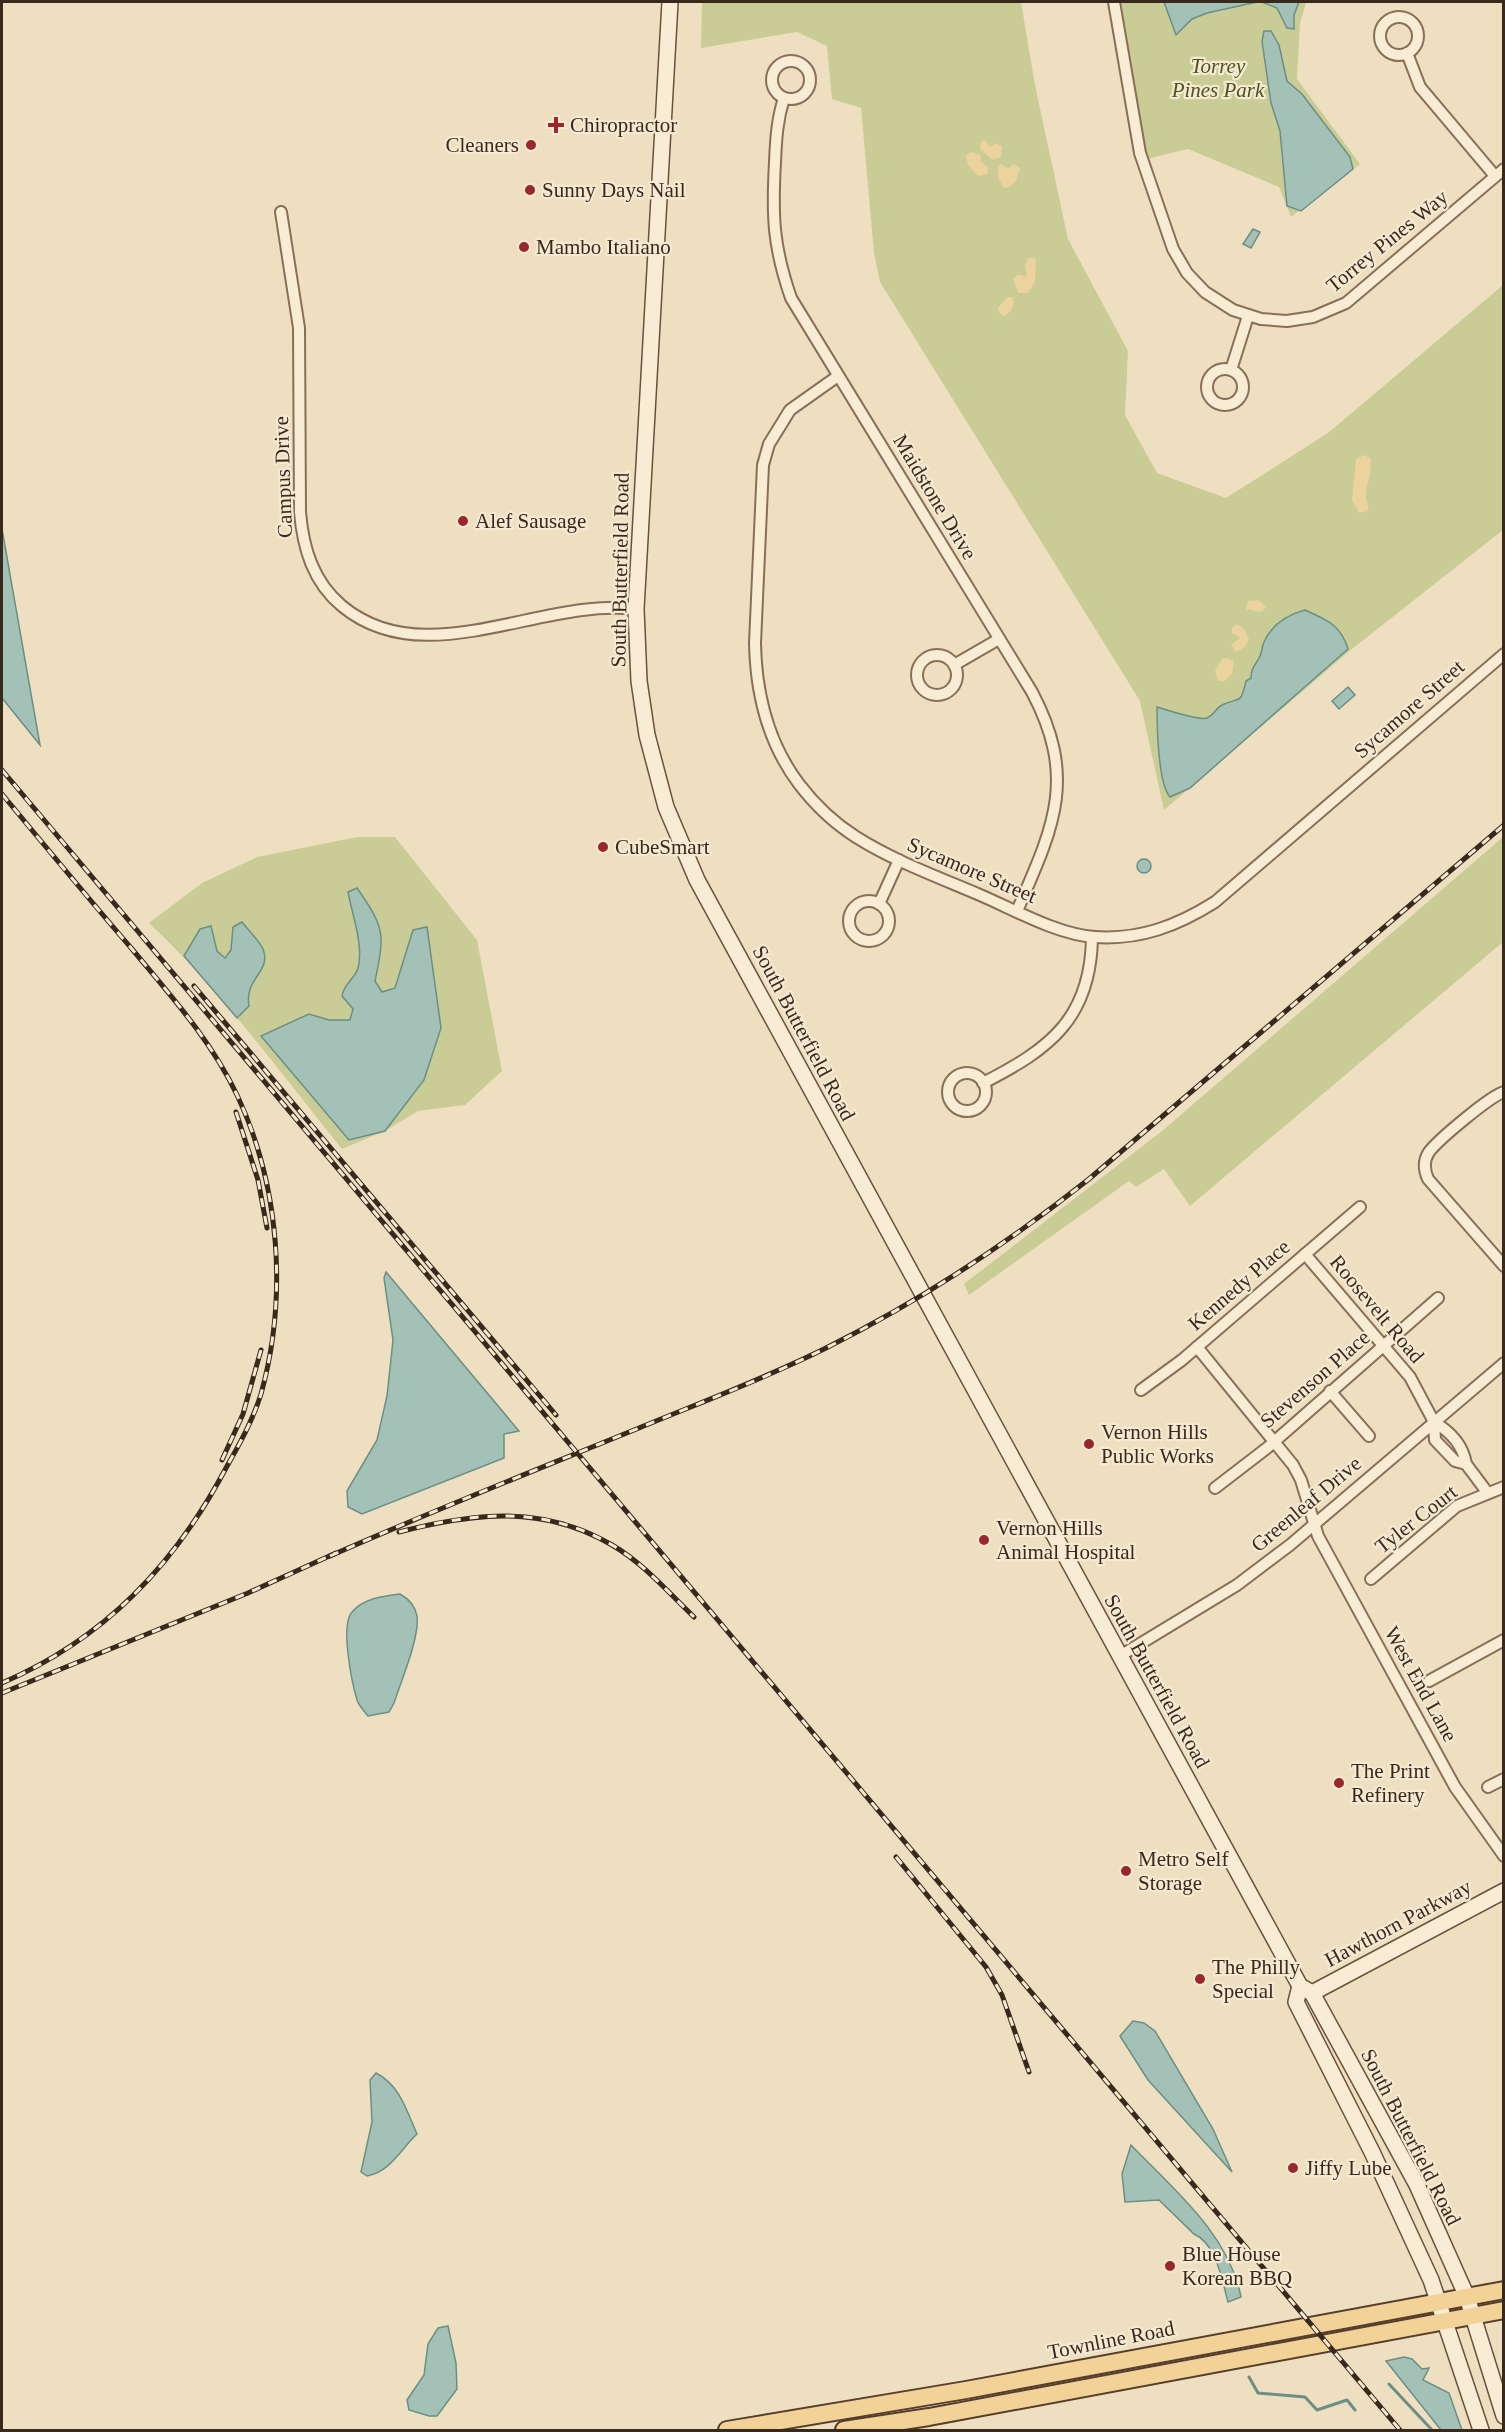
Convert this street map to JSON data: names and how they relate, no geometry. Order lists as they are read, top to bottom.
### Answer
{
  "streets": {
    "main road": ["South Butterfield Road", "Hawthorn Parkway", "Townline Road"],
    "street": [
      "Torrey Pines Way",
      "Campus Drive",
      "Maidstone Drive",
      "Sycamore Street",
      "Kennedy Place",
      "Roosevelt Road",
      "Stevenson Place",
      "Greenleaf Drive",
      "Tyler Court",
      "West End Lane"
    ]
  },
  "crossings": [
    ["Campus Drive", "South Butterfield Road"],
    ["Maidstone Drive", "Sycamore Street"],
    ["South Butterfield Road", "Greenleaf Drive"],
    ["South Butterfield Road", "Hawthorn Parkway"],
    ["South Butterfield Road", "Townline Road"],
    ["Kennedy Place", "Roosevelt Road"],
    ["Kennedy Place", "West End Lane"],
    ["Roosevelt Road", "Stevenson Place"],
    ["Roosevelt Road", "Greenleaf Drive"],
    ["Roosevelt Road", "Tyler Court"],
    ["Stevenson Place", "West End Lane"],
    ["Greenleaf Drive", "Tyler Court"],
    ["Greenleaf Drive", "West End Lane"]
  ],
  "parks": ["Torrey Pines Park"],
  "places": {
    "health": ["Chiropractor"],
    "other": [
      "Cleaners",
      "Sunny Days Nail",
      "Mambo Italiano",
      "Alef Sausage",
      "CubeSmart",
      "Vernon Hills Public Works",
      "Vernon Hills Animal Hospital",
      "The Print Refinery",
      "Metro Self Storage",
      "The Philly Special",
      "Jiffy Lube",
      "Blue House Korean BBQ"
    ]
  }
}
